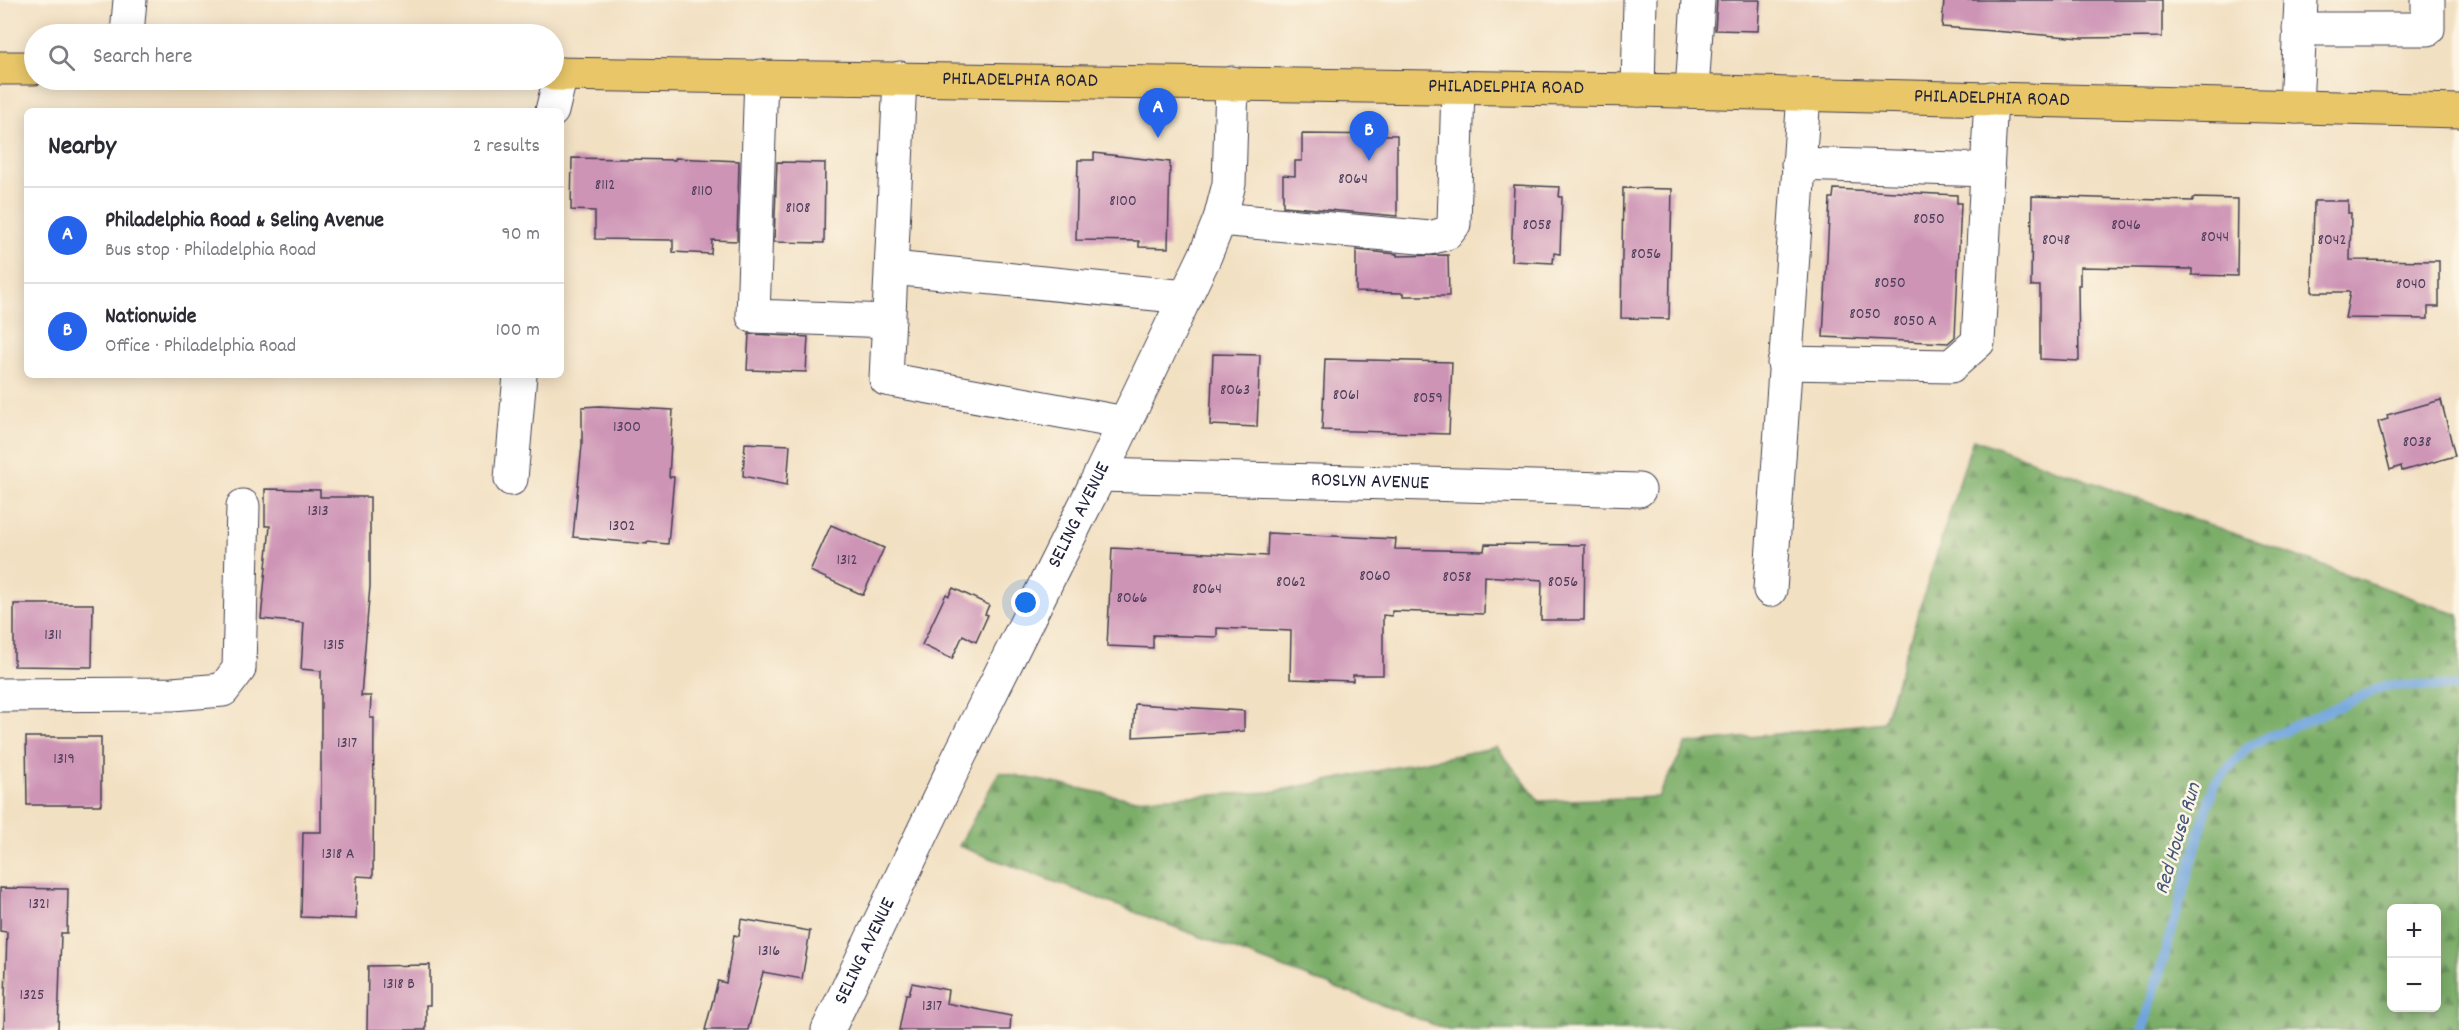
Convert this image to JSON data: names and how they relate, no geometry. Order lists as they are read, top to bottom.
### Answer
{
  "streets": {
    "main road": ["PHILADELPHIA ROAD"],
    "street": ["ROSLYN AVENUE", "SELING AVENUE"]
  },
  "crossings": [
    ["PHILADELPHIA ROAD", "SELING AVENUE"],
    ["ROSLYN AVENUE", "SELING AVENUE"]
  ],
  "water": ["Red House Run"],
  "house_numbers": [
    "8064",
    "8112",
    "8110",
    "8100",
    "8108",
    "8050",
    "8058",
    "8046",
    "8044",
    "8048",
    "8042",
    "8056",
    "8050",
    "8040",
    "8050",
    "8050 A",
    "8063",
    "8061",
    "8059",
    "1300",
    "8038",
    "1313",
    "1302",
    "1312",
    "8060",
    "8058",
    "8062",
    "8056",
    "8064",
    "8066",
    "1311",
    "1315",
    "1317",
    "1319",
    "1318 A",
    "1321",
    "1316",
    "1318 B",
    "1325",
    "1317"
  ],
  "page": {
    "search": "Search here",
    "pins": ["A", "B"],
    "heading": ["Nearby", "2 results"],
    "list": [
      {
        "mark": "A",
        "name": "Philadelphia Road & Seling Avenue",
        "note": "Bus stop · Philadelphia Road",
        "value": "90 m"
      },
      {
        "mark": "B",
        "name": "Nationwide",
        "note": "Office · Philadelphia Road",
        "value": "100 m"
      }
    ],
    "map_buttons": ["+", "−"]
  }
}
